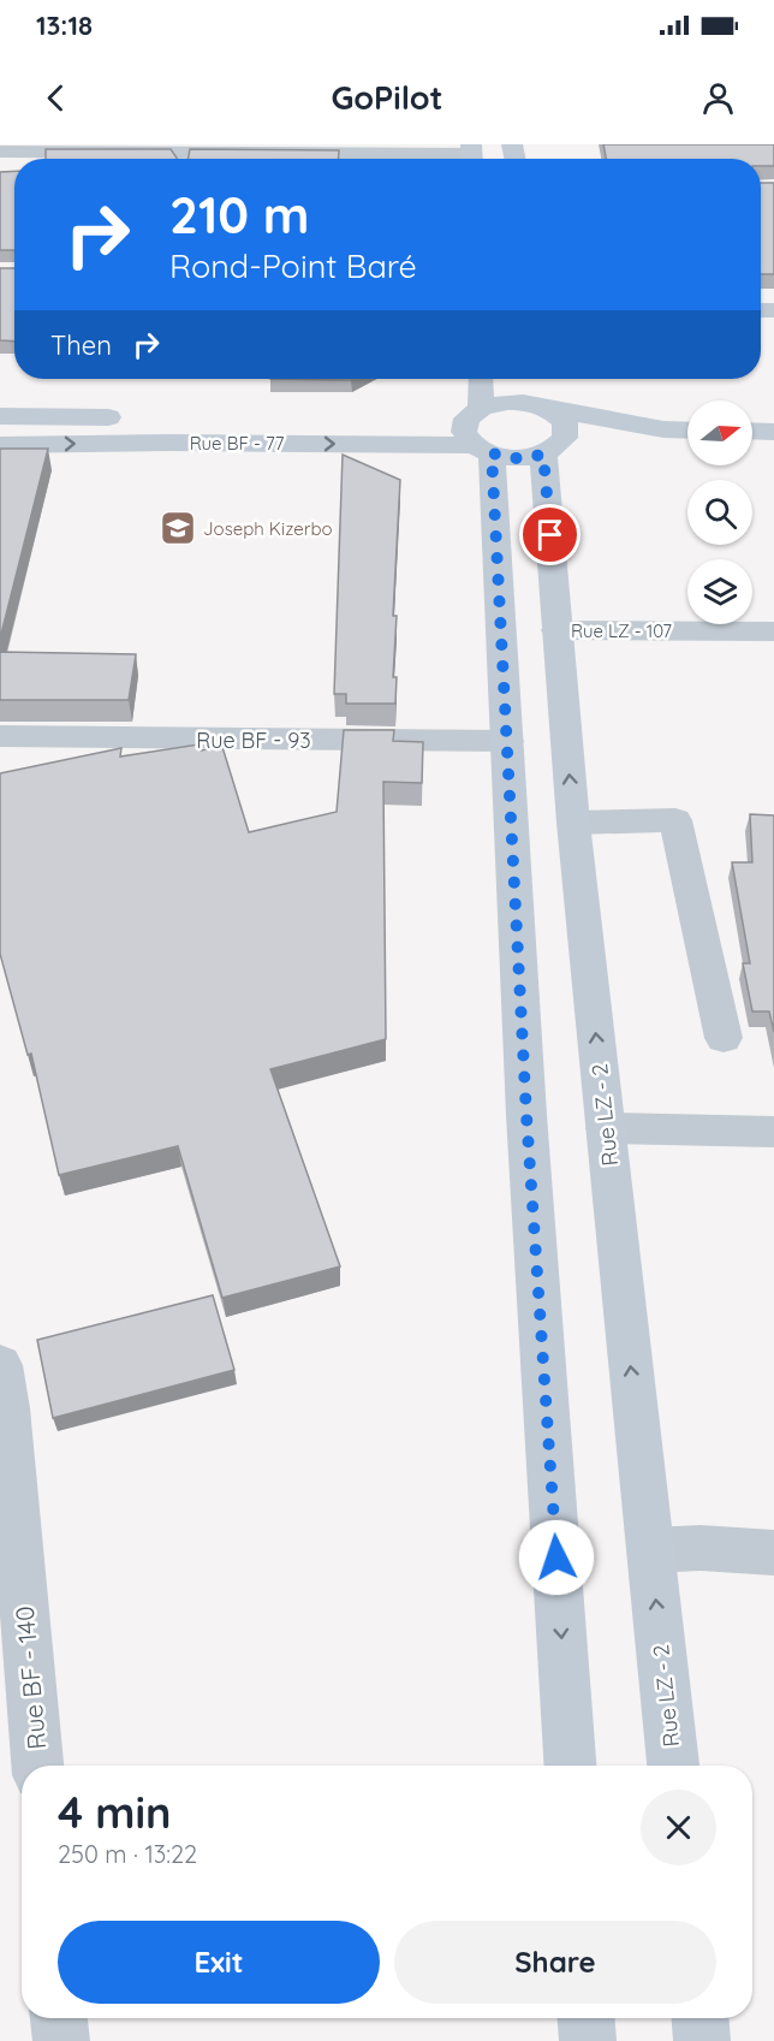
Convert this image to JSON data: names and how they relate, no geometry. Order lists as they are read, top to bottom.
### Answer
{
  "streets": {
    "main road": ["Rue BF - 77", "Rue LZ - 2"],
    "street": ["Rue LZ - 107", "Rue BF - 93", "Rue BF - 140"]
  },
  "crossings": [
    ["Rue BF - 77", "Rue LZ - 2"],
    ["Rue LZ - 107", "Rue LZ - 2"]
  ],
  "places": {
    "school or university": ["Joseph Kizerbo"]
  },
  "north": "right",
  "page": {
    "status": "13:18",
    "header": "GoPilot",
    "turn": ["210 m", "Rond-Point Baré"],
    "then": "Then",
    "heading": ["4 min", "250 m · 13:22"],
    "buttons": ["Exit", "Share"]
  }
}
